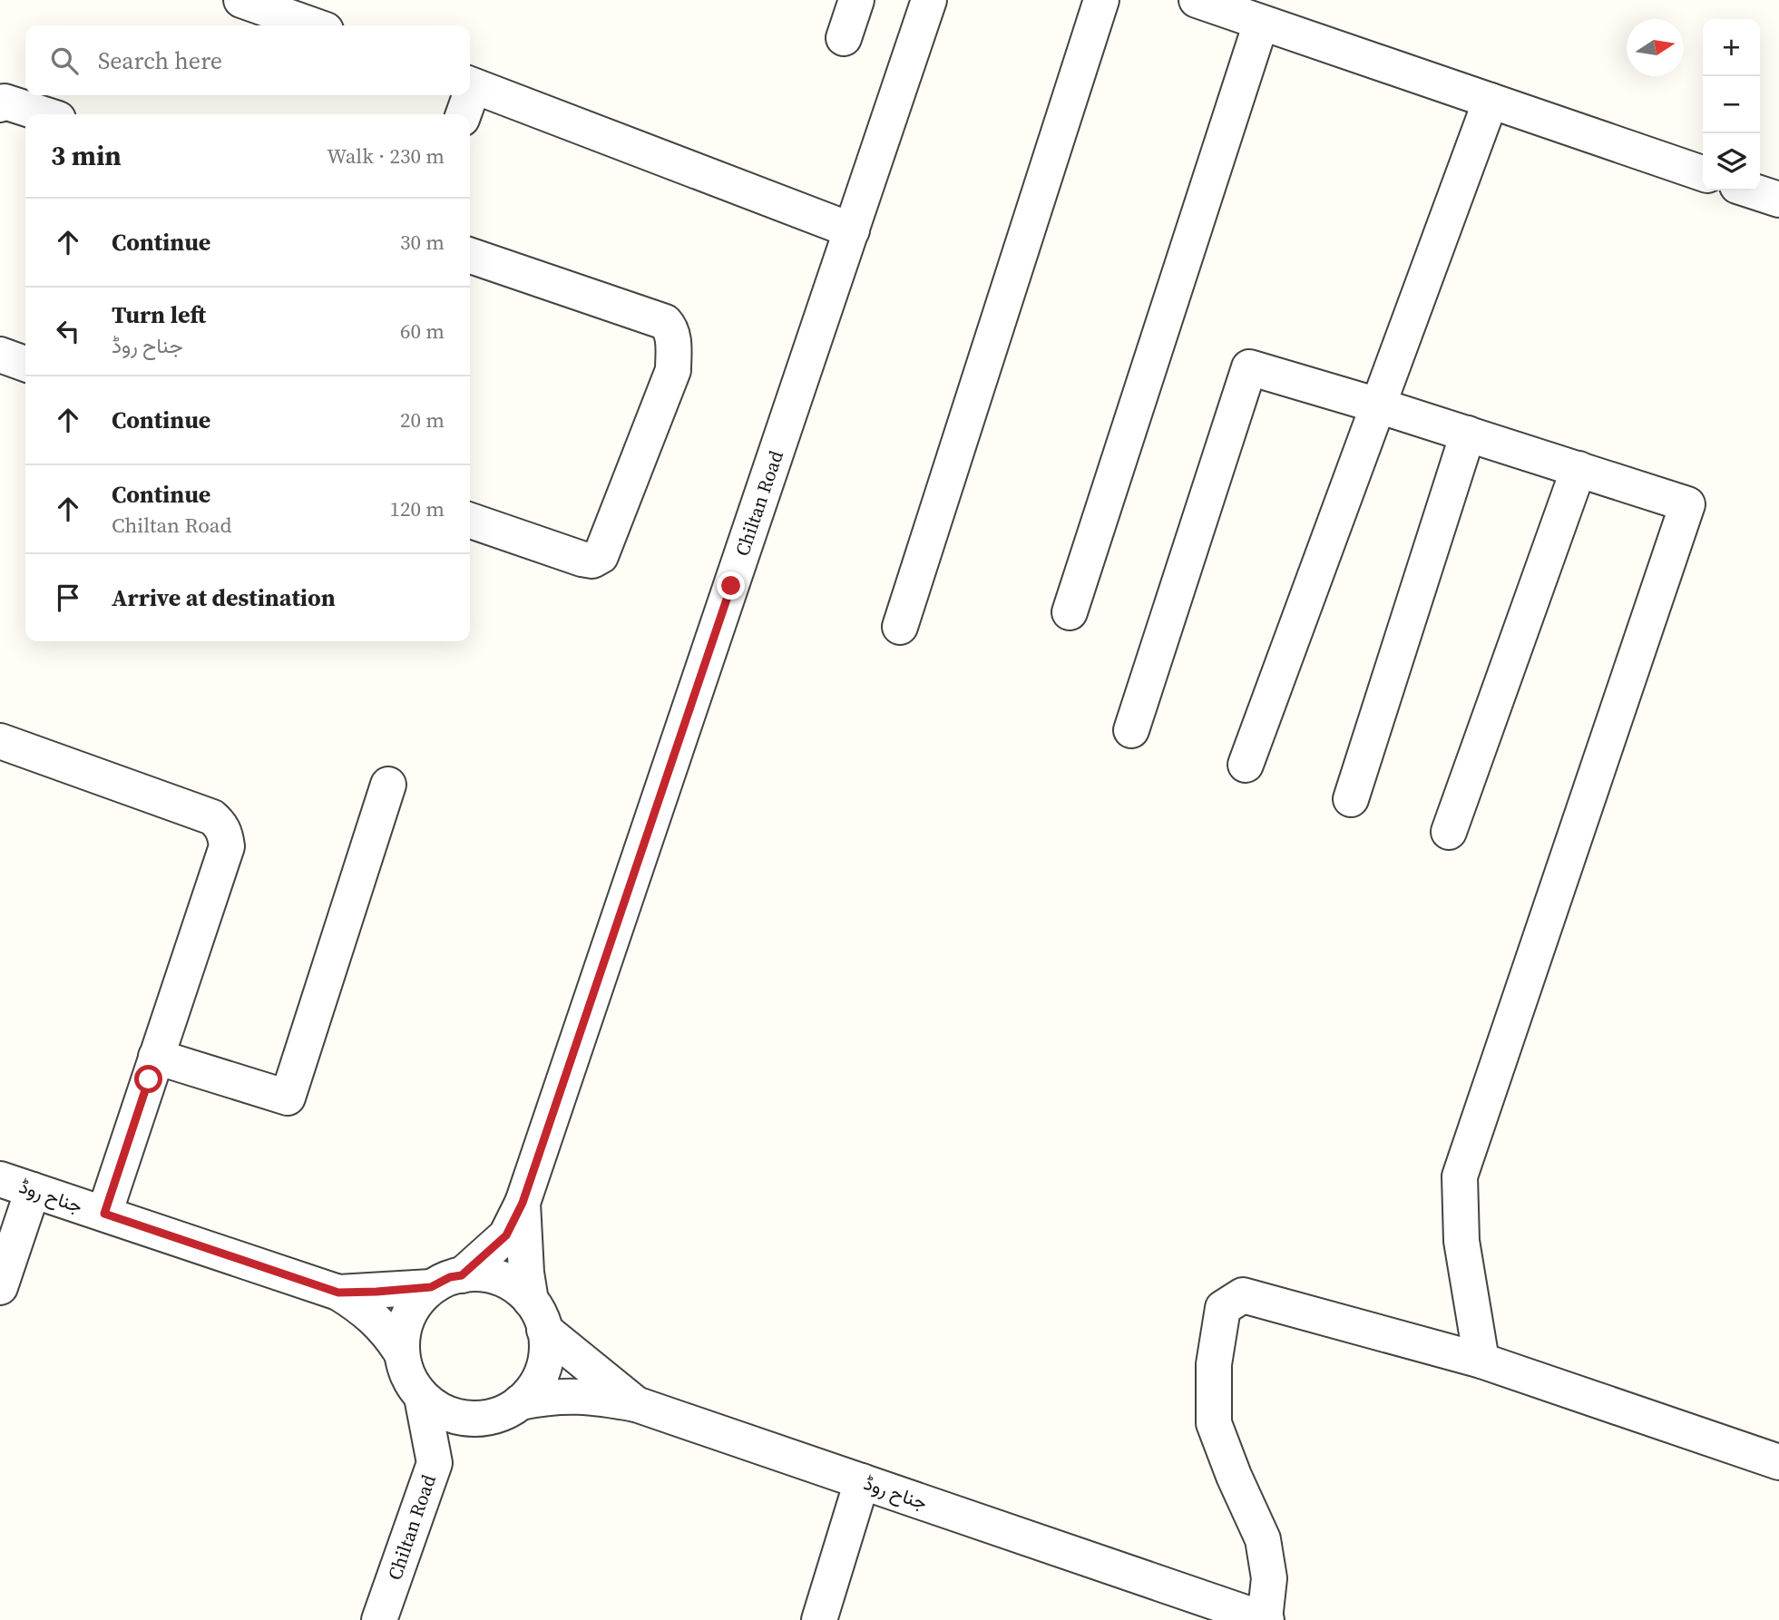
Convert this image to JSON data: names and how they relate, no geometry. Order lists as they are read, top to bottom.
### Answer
{
  "streets": {
    "street": ["Chiltan Road", "جناح روڈ"]
  },
  "crossings": [
    ["Chiltan Road", "جناح روڈ"]
  ],
  "north": "right",
  "page": {
    "map_buttons": ["+", "−"],
    "search": "Search here",
    "heading": ["3 min", "Walk · 230 m"],
    "list": [
      ["Continue", "30 m"],
      ["Turn left", "جناح روڈ", "60 m"],
      ["Continue", "20 m"],
      ["Continue", "Chiltan Road", "120 m"],
      "Arrive at destination"
    ]
  }
}
